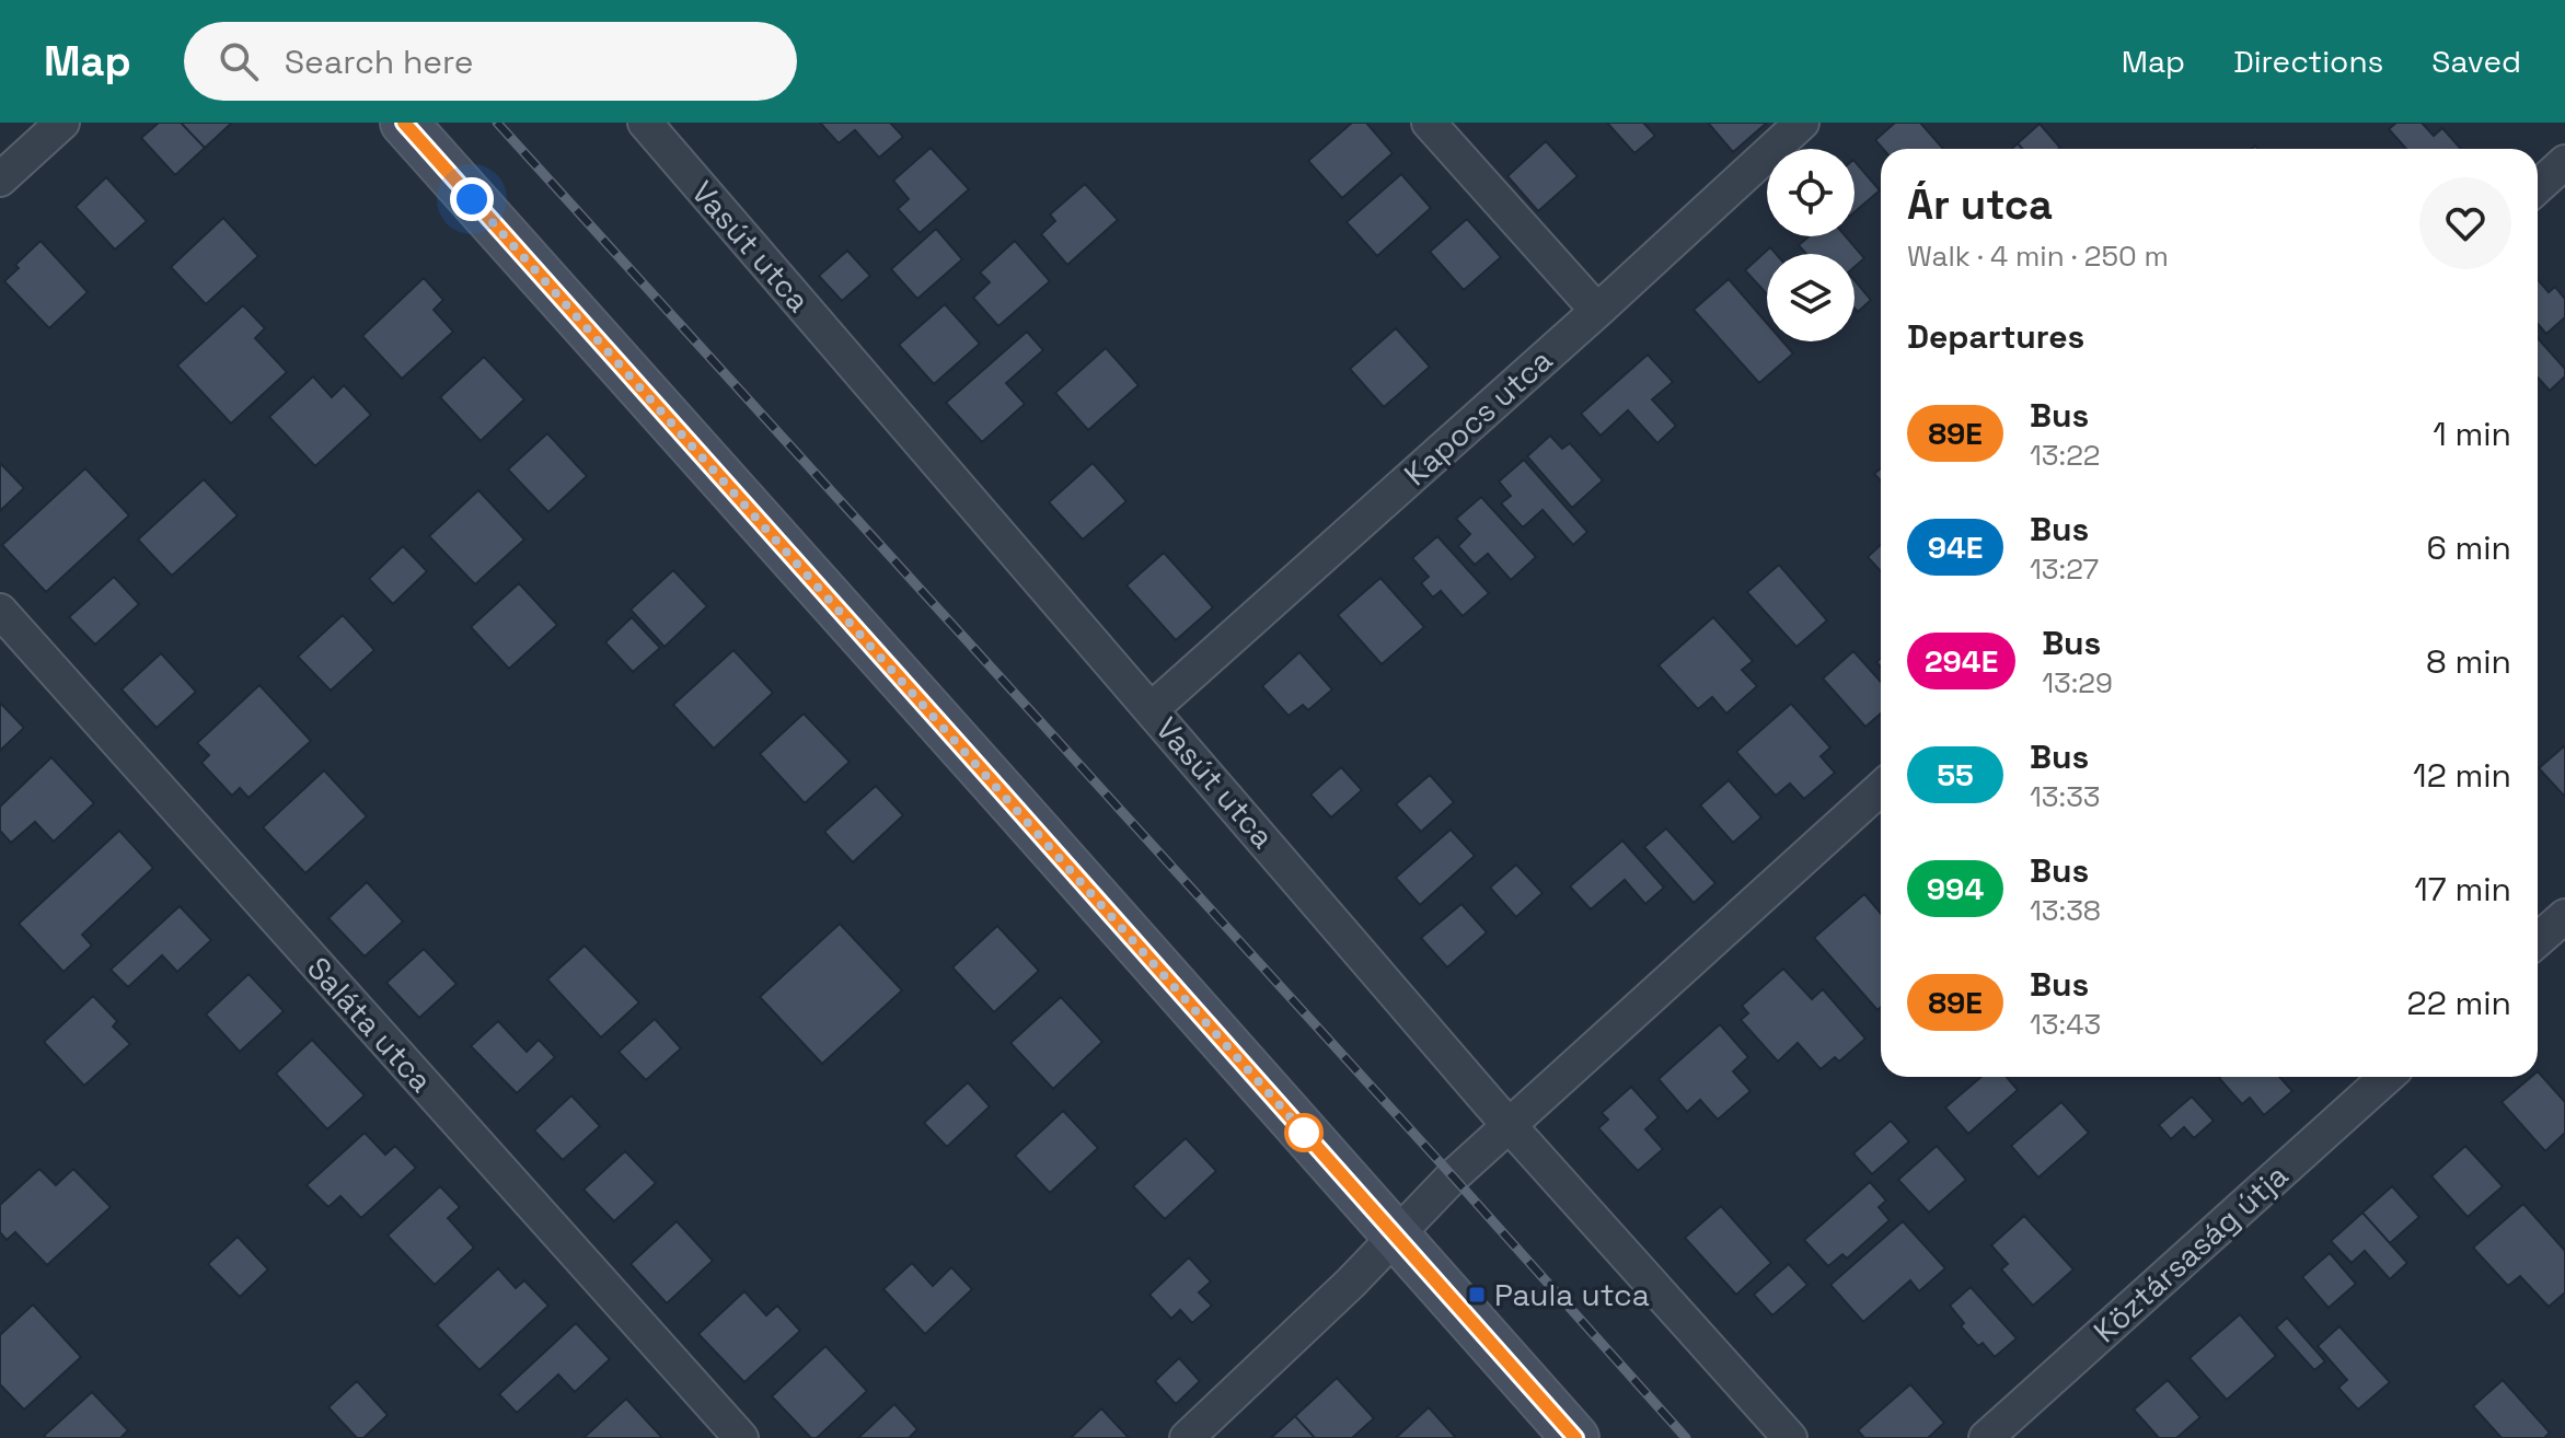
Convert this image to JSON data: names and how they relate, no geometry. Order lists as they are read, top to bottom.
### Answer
{
  "streets": {
    "street": [
      "Vasút utca",
      "Kapocs utca",
      "Saláta utca",
      "Köztársaság útja"
    ]
  },
  "crossings": [
    ["Vasút utca", "Kapocs utca"]
  ],
  "places": {
    "transit": ["Paula utca"]
  },
  "lines": ["bus line 89E"],
  "page": {
    "header": "Map",
    "search": "Search here",
    "nav": ["Map", "Directions", "Saved"],
    "heading": [
      ["Ár utca", "Walk · 4 min · 250 m"],
      "Departures"
    ],
    "list": [
      {
        "mark": "89E",
        "name": "Bus",
        "note": "13:22",
        "value": "1 min"
      },
      {
        "mark": "94E",
        "name": "Bus",
        "note": "13:27",
        "value": "6 min"
      },
      {
        "mark": "294E",
        "name": "Bus",
        "note": "13:29",
        "value": "8 min"
      },
      {
        "mark": "55",
        "name": "Bus",
        "note": "13:33",
        "value": "12 min"
      },
      {
        "mark": "994",
        "name": "Bus",
        "note": "13:38",
        "value": "17 min"
      },
      {
        "mark": "89E",
        "name": "Bus",
        "note": "13:43",
        "value": "22 min"
      }
    ]
  }
}
